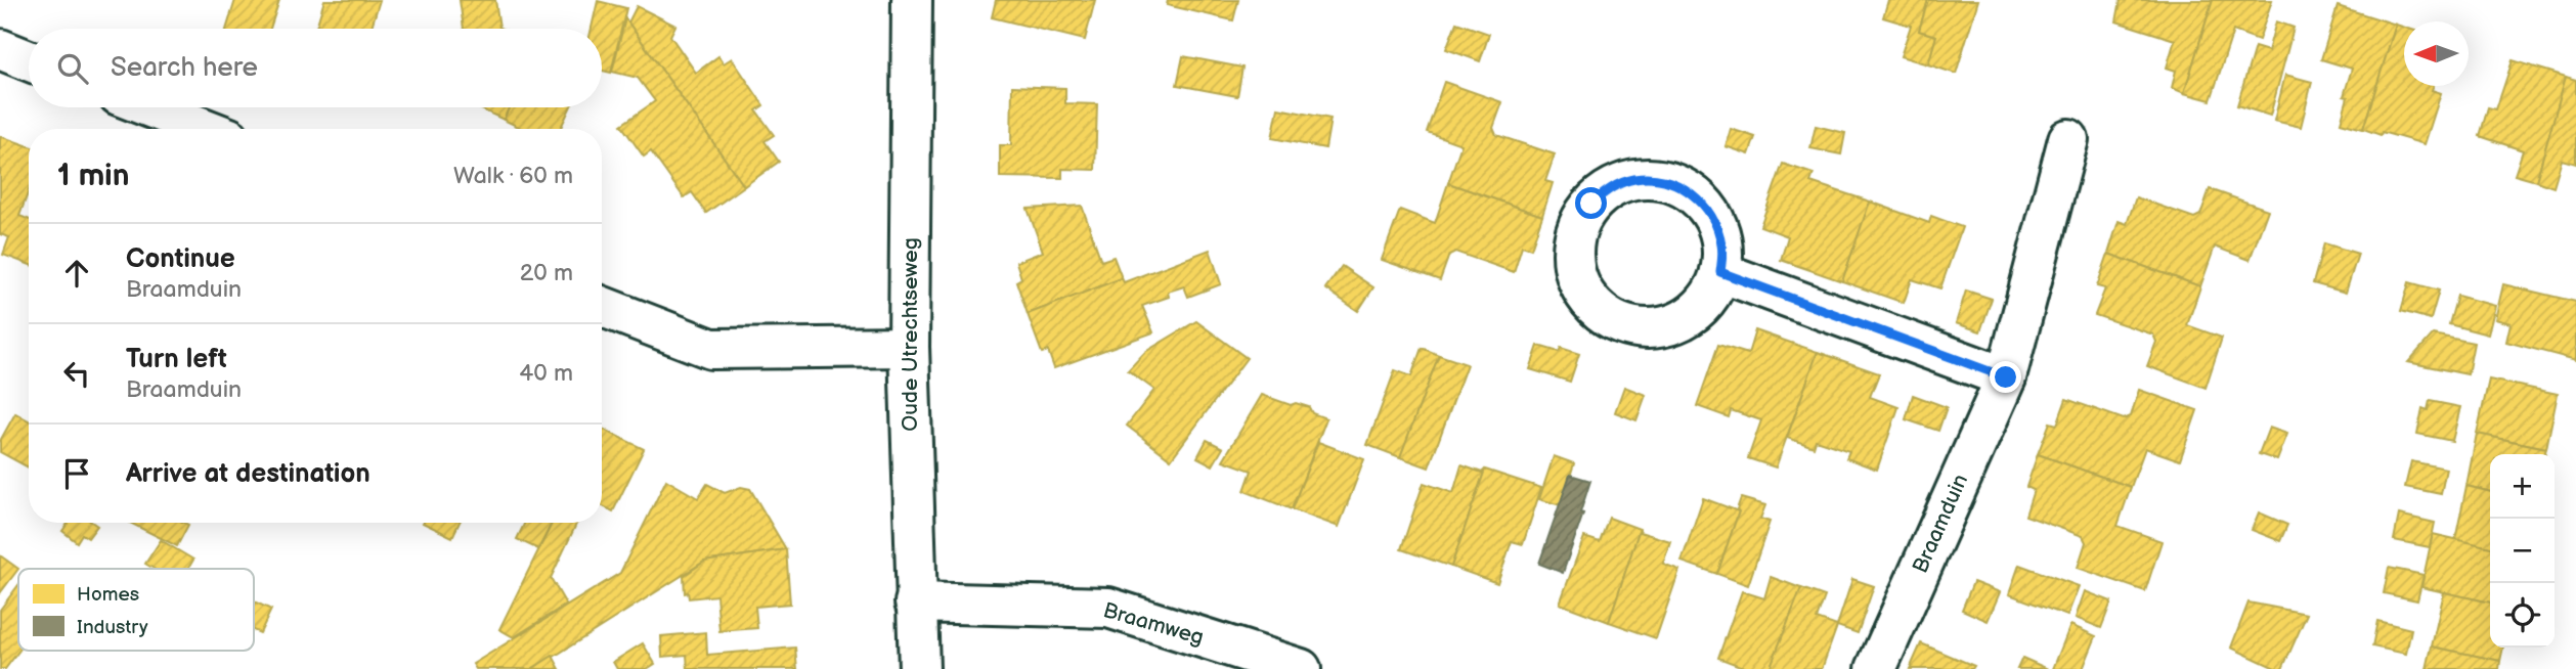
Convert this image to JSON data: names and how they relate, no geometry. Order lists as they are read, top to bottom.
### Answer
{
  "streets": {
    "street": ["Oude Utrechtseweg", "Braamduin", "Braamweg"]
  },
  "crossings": [
    ["Oude Utrechtseweg", "Braamweg"]
  ],
  "legend": ["Homes", "Industry"],
  "north": "left",
  "page": {
    "search": "Search here",
    "heading": ["1 min", "Walk · 60 m"],
    "list": [
      ["Continue", "Braamduin", "20 m"],
      ["Turn left", "Braamduin", "40 m"],
      "Arrive at destination"
    ],
    "map_buttons": ["+", "−"]
  }
}
